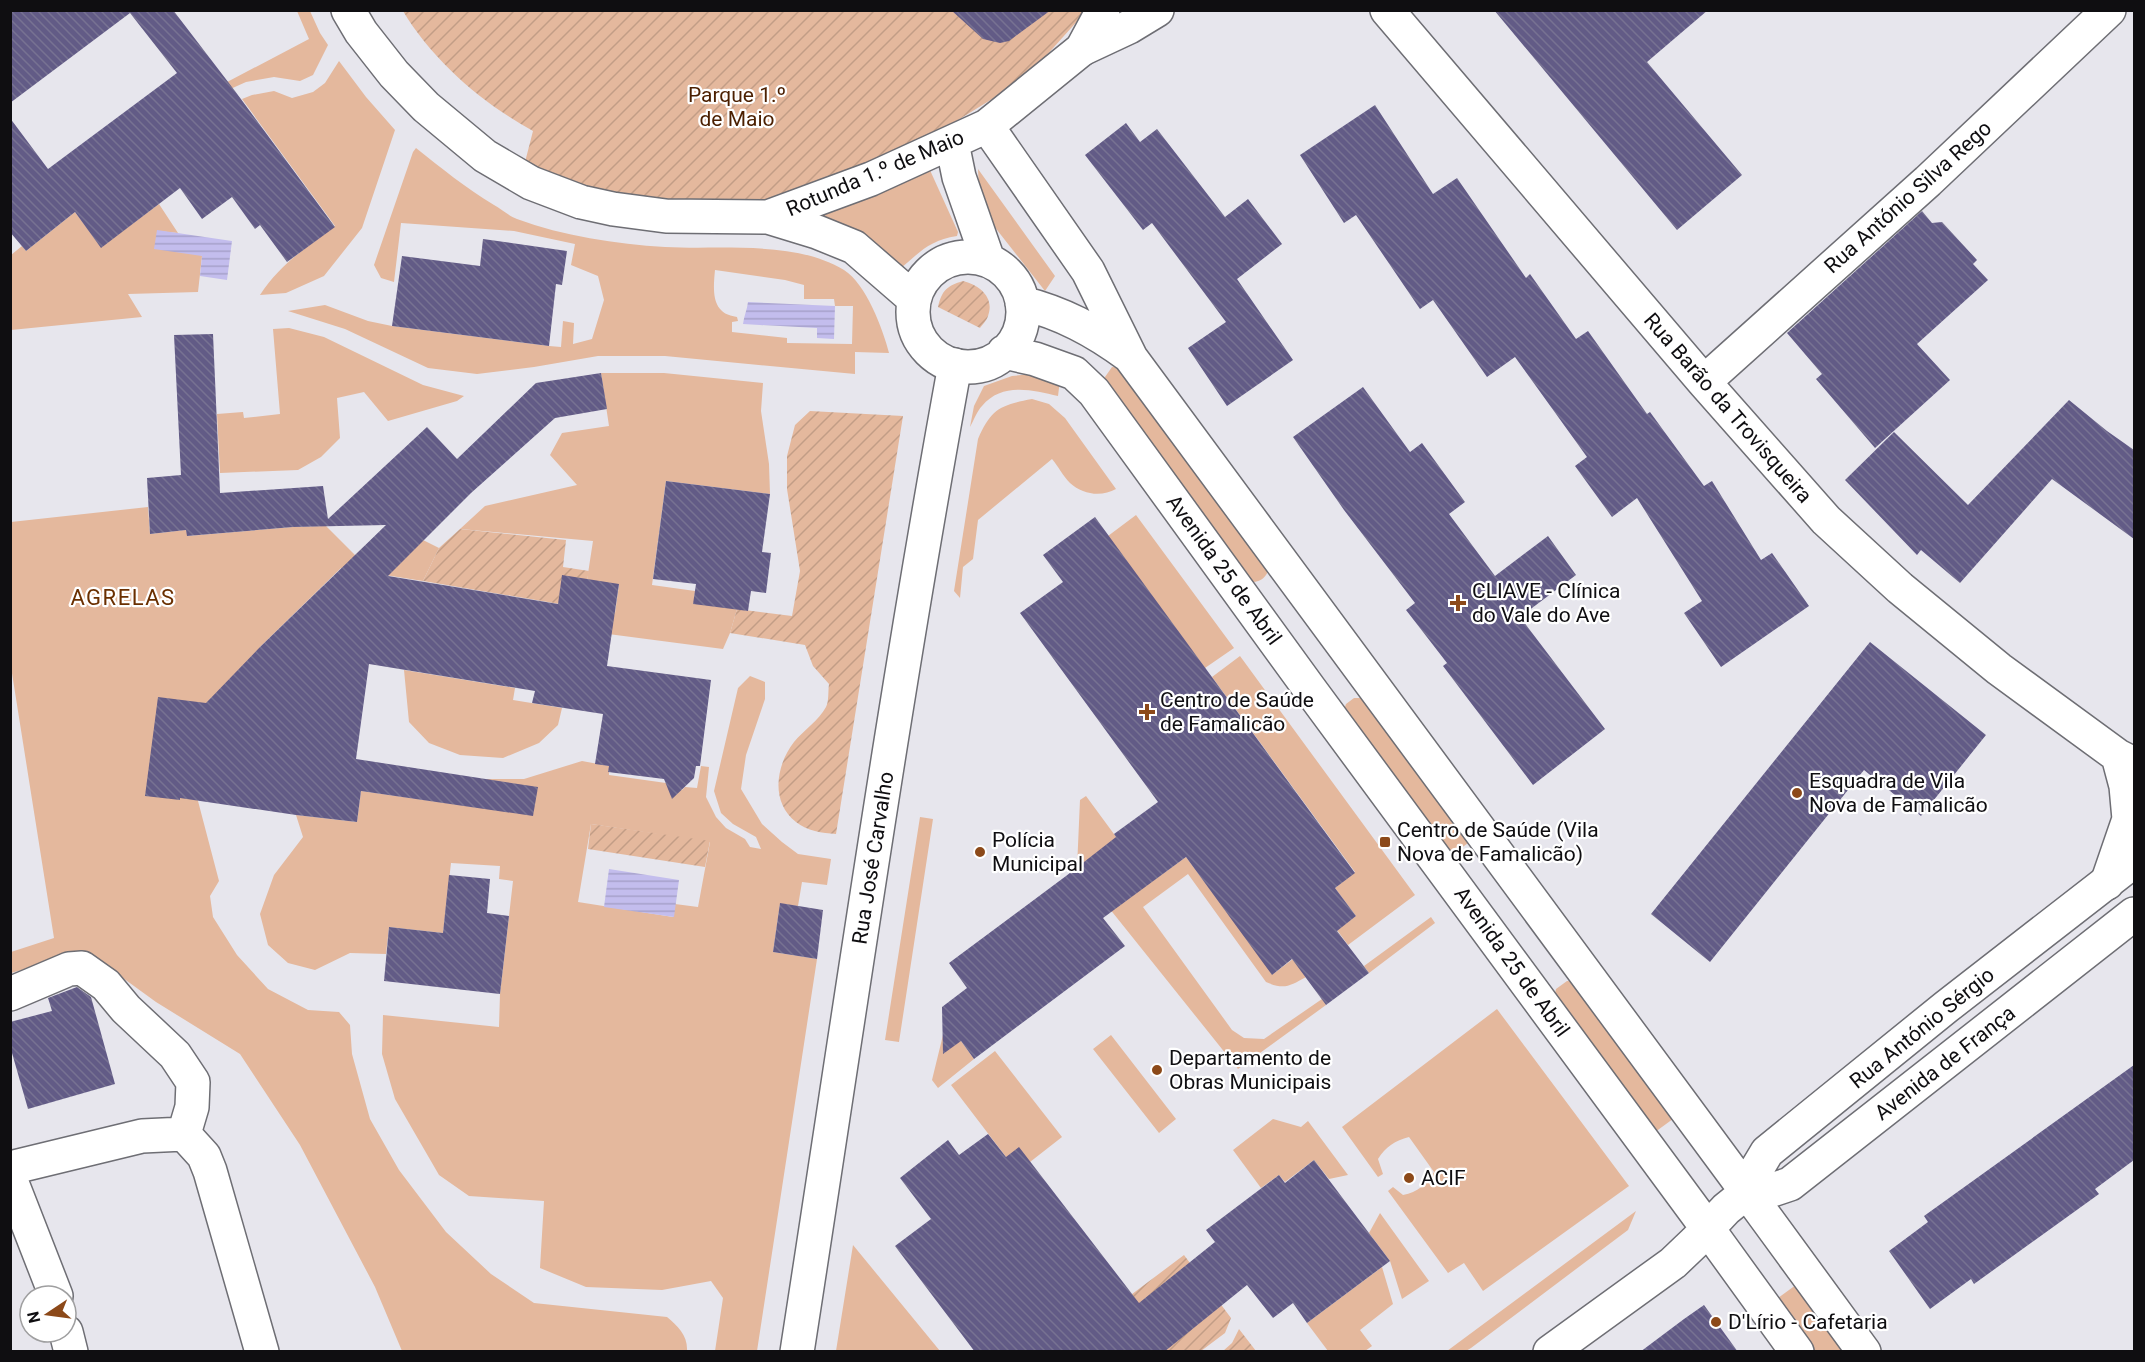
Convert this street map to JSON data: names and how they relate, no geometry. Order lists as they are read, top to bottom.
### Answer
{
  "streets": {
    "main road": [
      "Rotunda 1.º de Maio",
      "Rua António Silva Rego",
      "Rua Barão da Trovisqueira",
      "Avenida 25 de Abril",
      "Rua José Carvalho",
      "Rua António Sérgio",
      "Avenida de França"
    ]
  },
  "crossings": [
    ["Rotunda 1.º de Maio", "Avenida 25 de Abril"],
    ["Rua António Silva Rego", "Rua Barão da Trovisqueira"],
    ["Rua Barão da Trovisqueira", "Rua António Sérgio"],
    ["Avenida 25 de Abril", "Rua José Carvalho"],
    ["Avenida 25 de Abril", "Rua António Sérgio"],
    ["Avenida 25 de Abril", "Avenida de França"],
    ["Rua António Sérgio", "Avenida de França"]
  ],
  "districts": ["AGRELAS"],
  "parks": ["Parque 1.º de Maio"],
  "places": {
    "health": ["CLIAVE - Clínica do Vale do Ave", "Centro de Saúde de Famalicão"],
    "other": [
      "Esquadra de Vila Nova de Famalicão",
      "Polícia Municipal",
      "Departamento de Obras Municipais",
      "ACIF",
      "D'Lírio - Cafetaria"
    ],
    "transit": ["Centro de Saúde (Vila Nova de Famalicão)"]
  },
  "north": "left"
}
